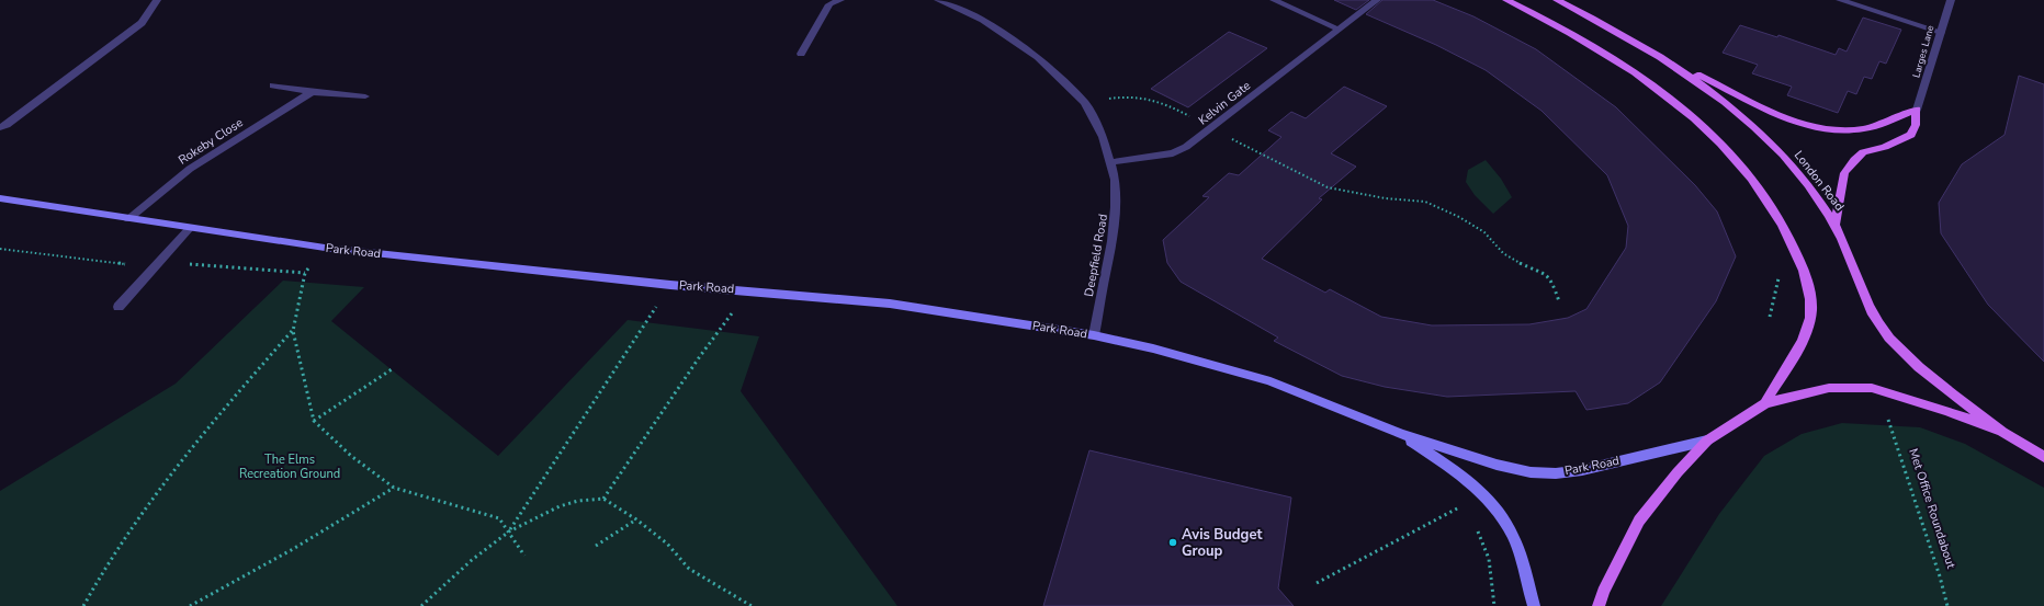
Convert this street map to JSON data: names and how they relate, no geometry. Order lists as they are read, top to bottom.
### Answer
{
  "streets": {
    "main road": ["London Road"],
    "street": [
      "Larges Lane",
      "Kelvin Gate",
      "Rokeby Close",
      "Park Road",
      "Deepfield Road"
    ],
    "path": ["Met Office Roundabout"]
  },
  "crossings": [
    ["Kelvin Gate", "Deepfield Road"],
    ["Rokeby Close", "Park Road"],
    ["Park Road", "Deepfield Road"]
  ],
  "parks": ["The Elms Recreation Ground"],
  "places": ["Avis Budget Group"]
}
